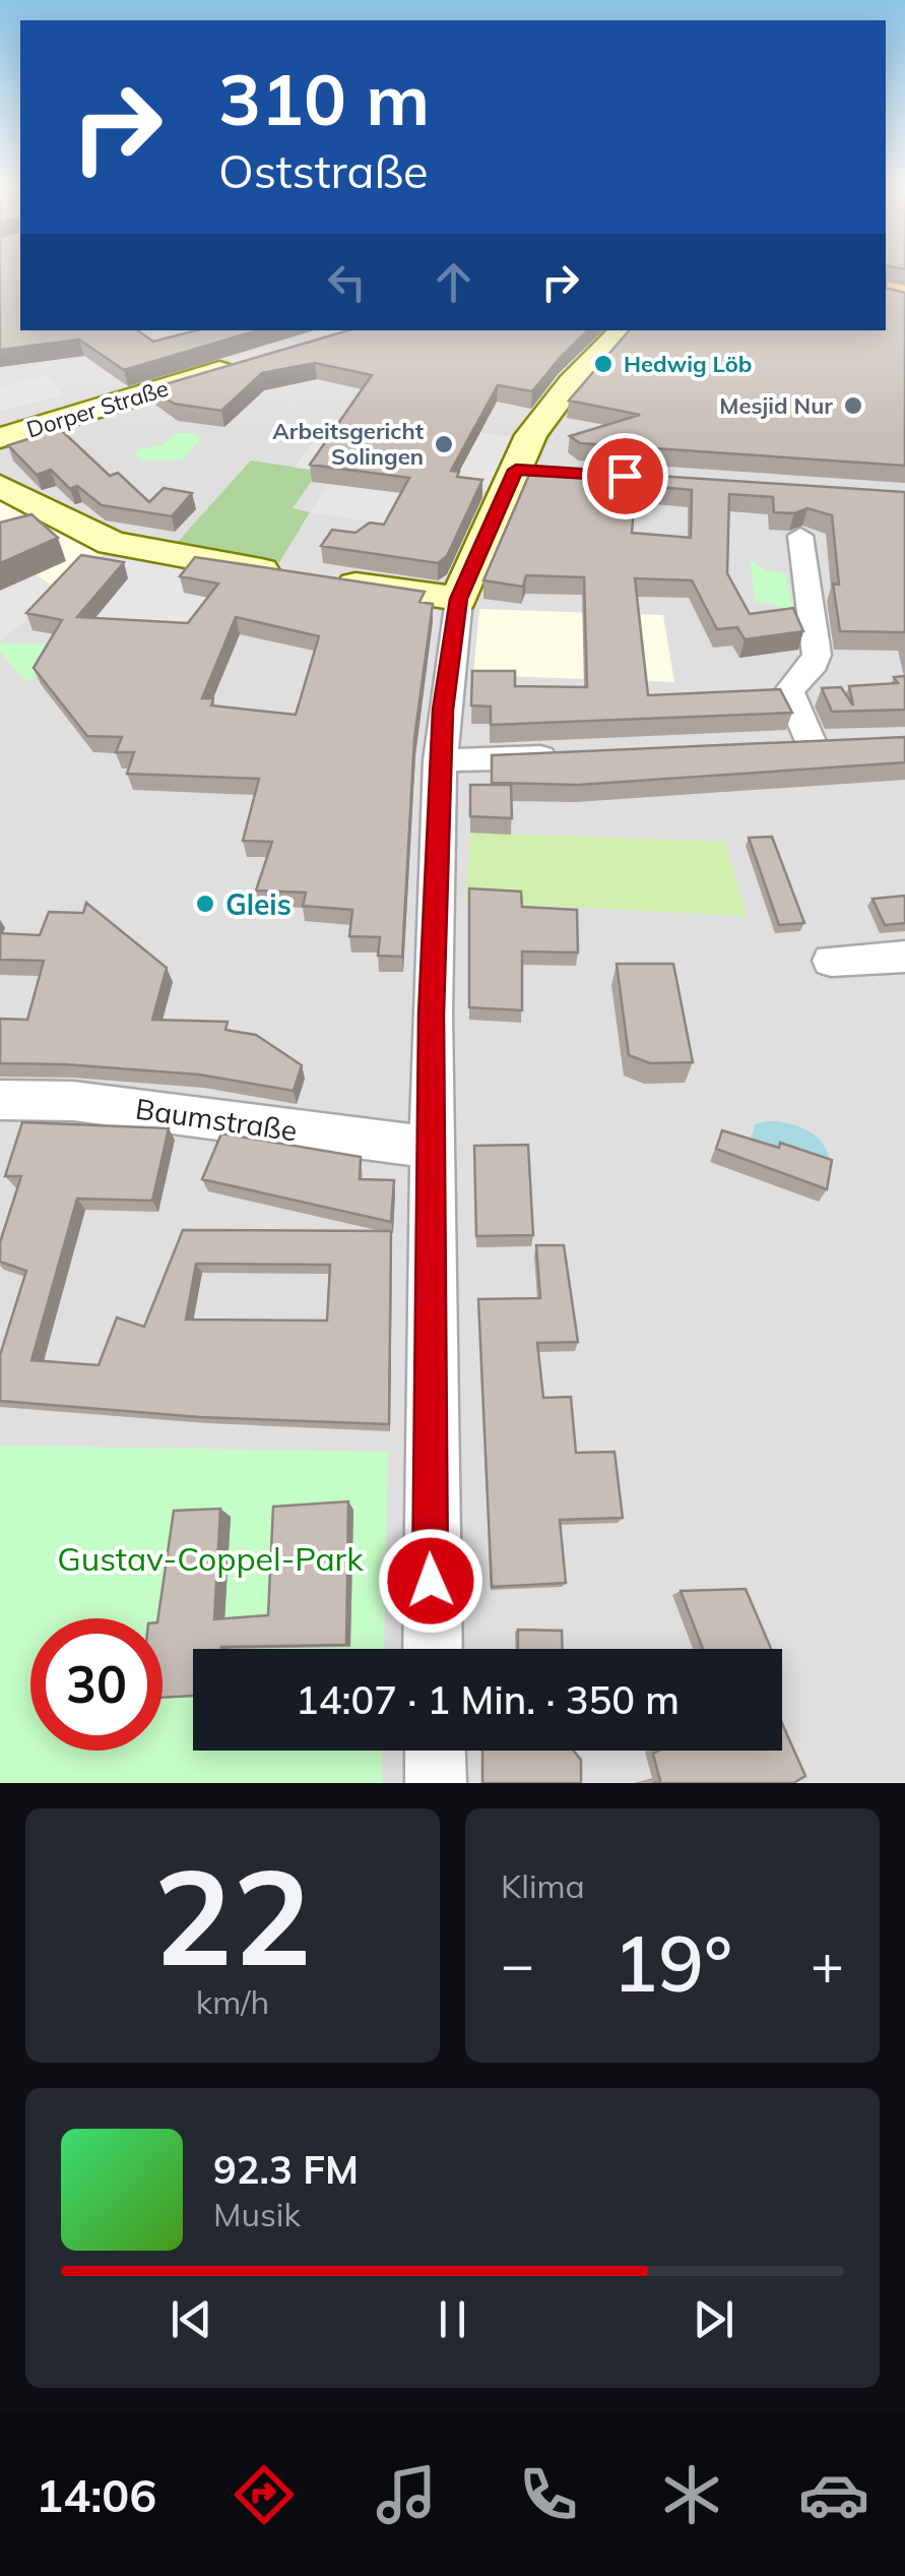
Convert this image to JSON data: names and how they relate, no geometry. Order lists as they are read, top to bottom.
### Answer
{
  "streets": {
    "street": ["Dorper Straße", "Baumstraße"]
  },
  "parks": ["Gustav-Coppel-Park"],
  "places": [
    "Hedwig Löb",
    "Mesjid Nur",
    "Arbeitsgericht Solingen",
    "Gleis"
  ],
  "page": {
    "turn": ["310 m", "Oststraße"],
    "limit": "30",
    "trip": "14:07 · 1 Min. · 350 m",
    "tile": [
      ["22", "km/h"],
      "Klima"
    ],
    "heat": ["−", "19°", "+"],
    "song": ["92.3 FM", "Musik"],
    "tabs": "14:06"
  }
}
